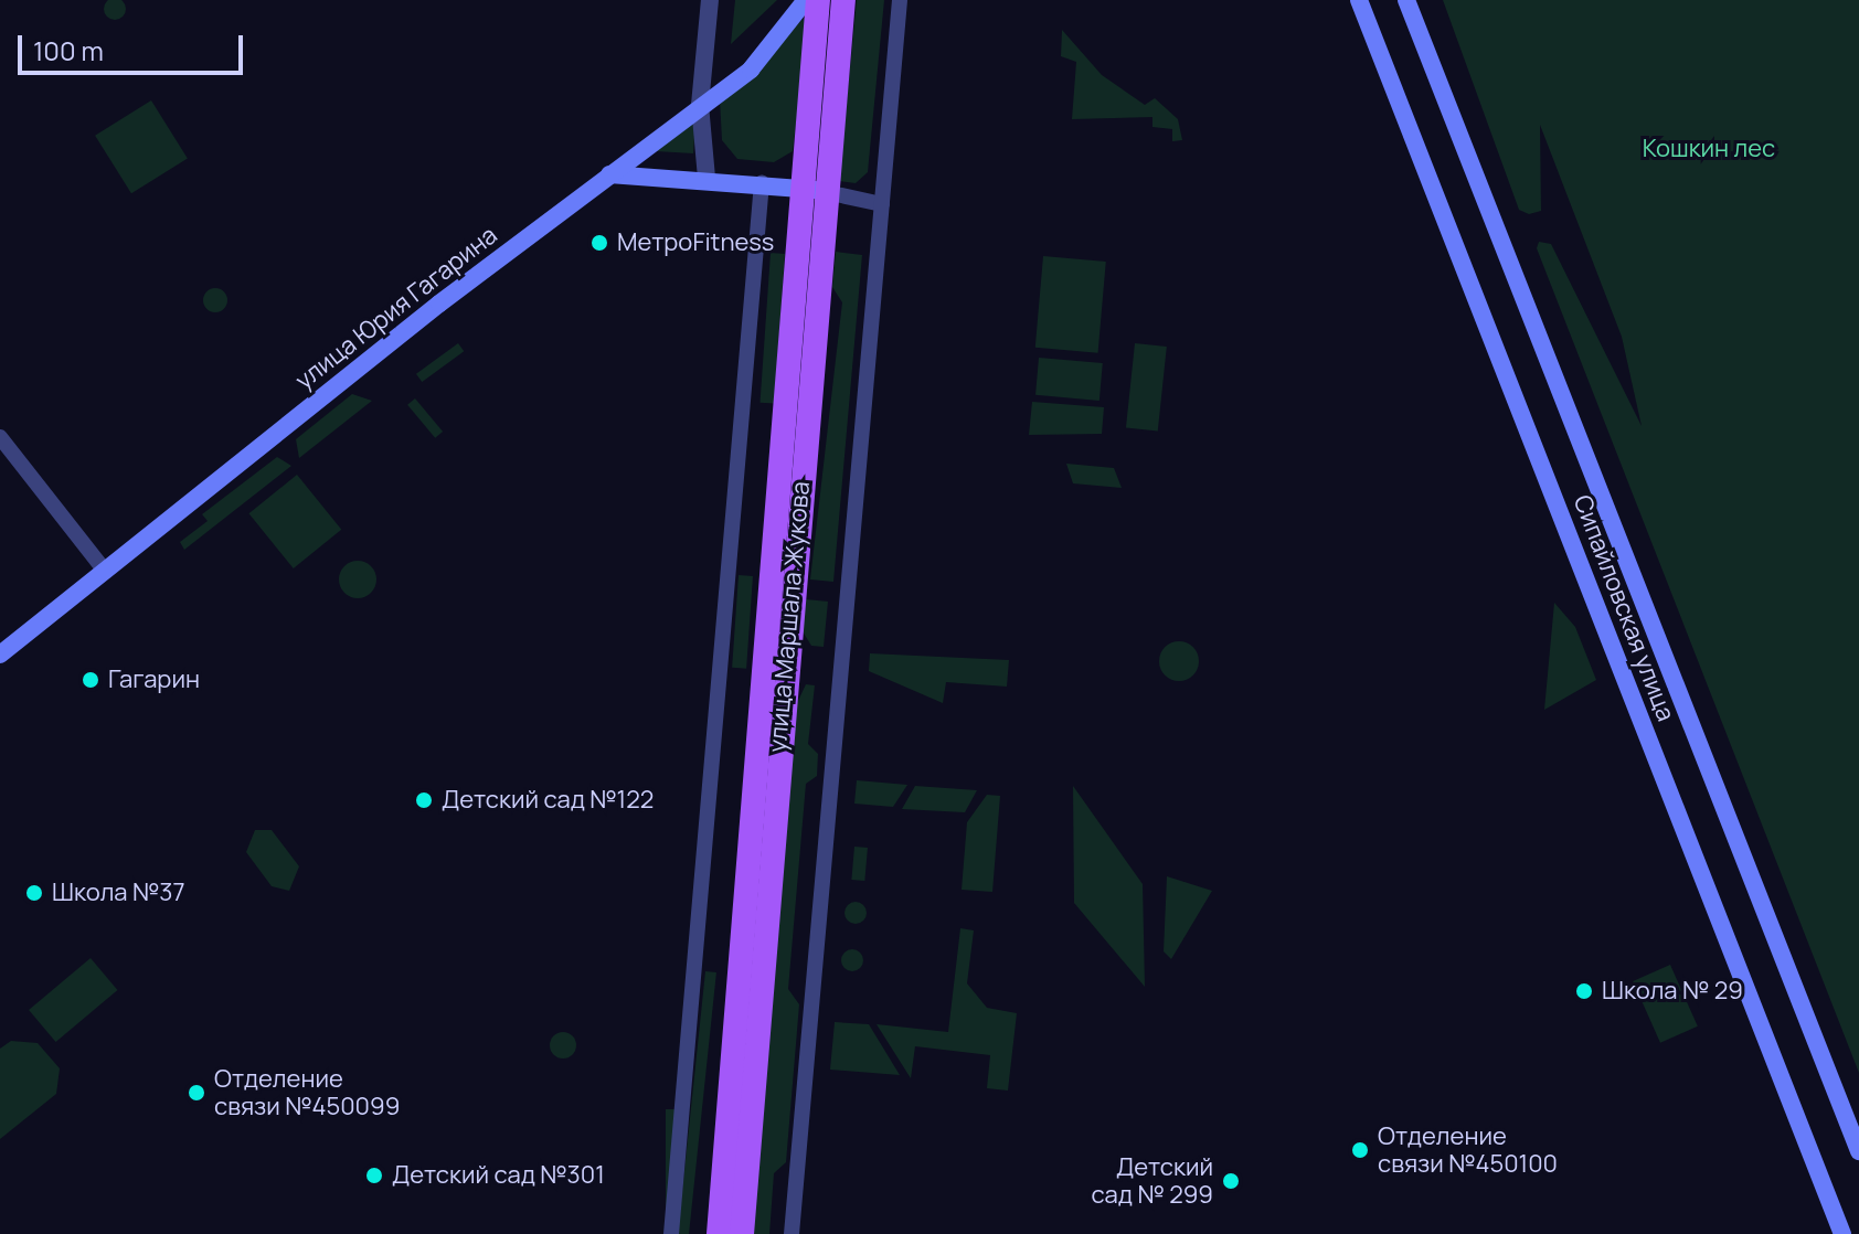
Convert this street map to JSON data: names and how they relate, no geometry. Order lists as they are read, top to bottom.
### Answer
{
  "streets": {
    "main road": ["улица Юрия Гагарина", "Сипайловская улица", "улица Маршала Жукова"]
  },
  "parks": ["Кошкин лес"],
  "places": [
    "МетроFitness",
    "Гагарин",
    "Детский сад №122",
    "Школа №37",
    "Школа № 29",
    "Отделение связи №450099",
    "Отделение связи №450100",
    "Детский сад №301",
    "Детский сад № 299"
  ],
  "scale_bar": "100 m"
}
